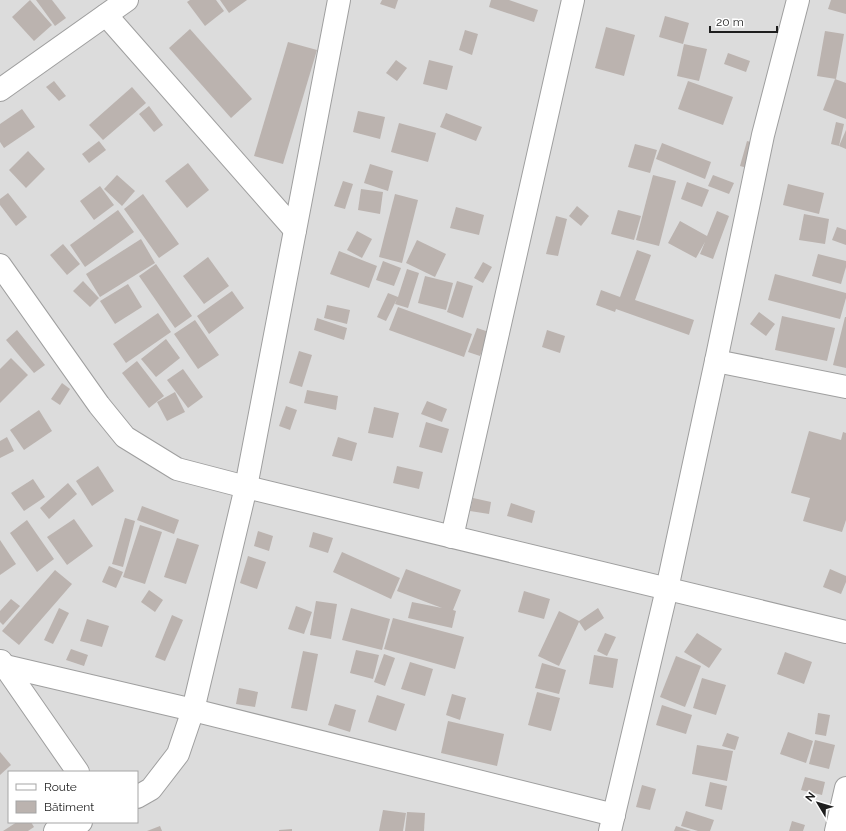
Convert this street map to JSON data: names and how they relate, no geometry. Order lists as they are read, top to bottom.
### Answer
{
  "legend": ["Route", "Bâtiment"],
  "scale_bar": "20 m",
  "north": "top left"
}
